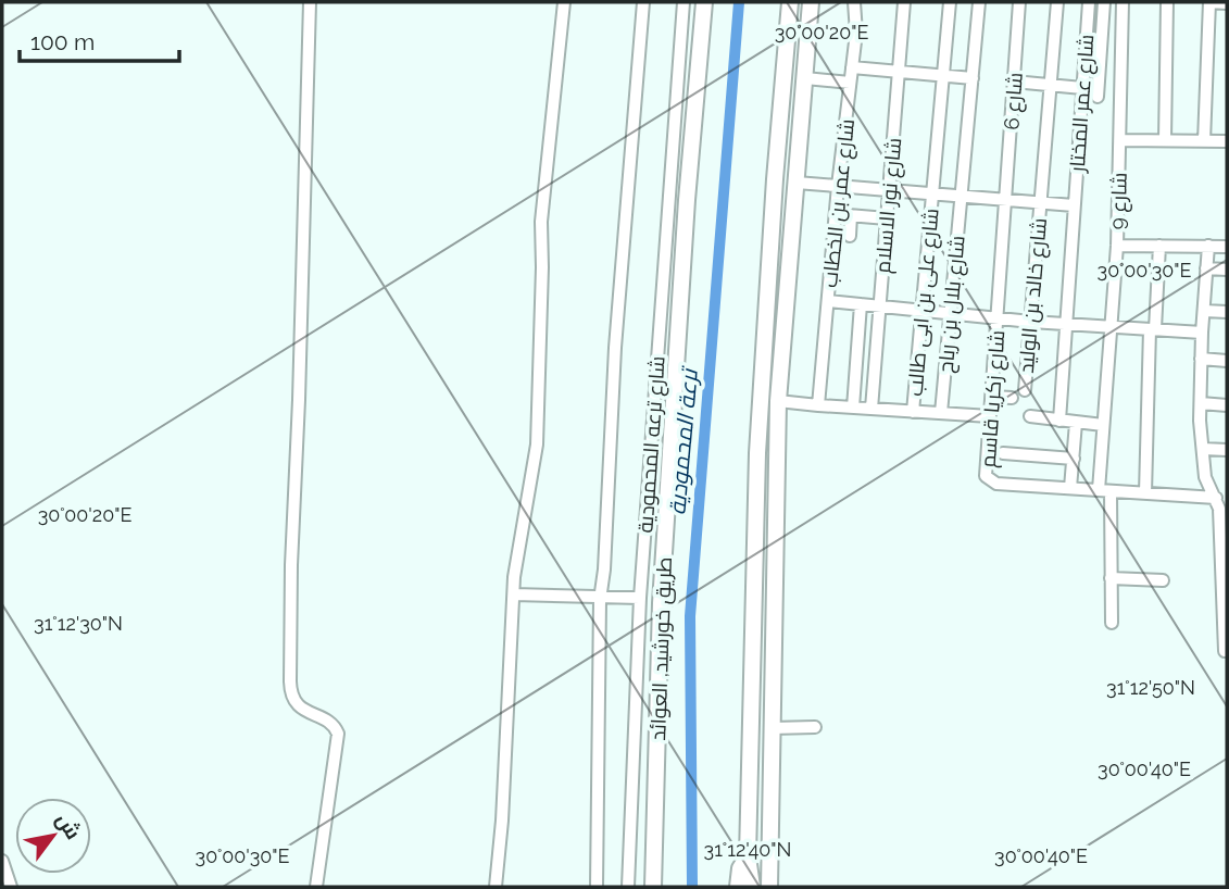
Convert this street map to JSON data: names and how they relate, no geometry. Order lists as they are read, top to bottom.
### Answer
{
  "streets": {
    "main road": ["طريق خورشيد, العوائد"],
    "street": [
      "شارع 6",
      "شارع عمر المختار",
      "شارع 9",
      "شارع عمر بن الخطاب",
      "شارع نور الاسلام",
      "شارع خالد بن الوليد",
      "شارع على بن ابى طالب",
      "شارع بلال بن رباح",
      "شارع زكريا قاسم",
      "شارع ترعه المحمودية"
    ]
  },
  "crossings": [
    ["شارع 6", "شارع زكريا قاسم"]
  ],
  "water": ["ترعة المحمودية"],
  "scale_bar": "100 m",
  "north": "top right",
  "coordinates": [
    "30°00'20\"E",
    "30°00'30\"E",
    "31°12'30\"N",
    "31°12'50\"N",
    "30°00'40\"E",
    "31°12'40\"N"
  ]
}
